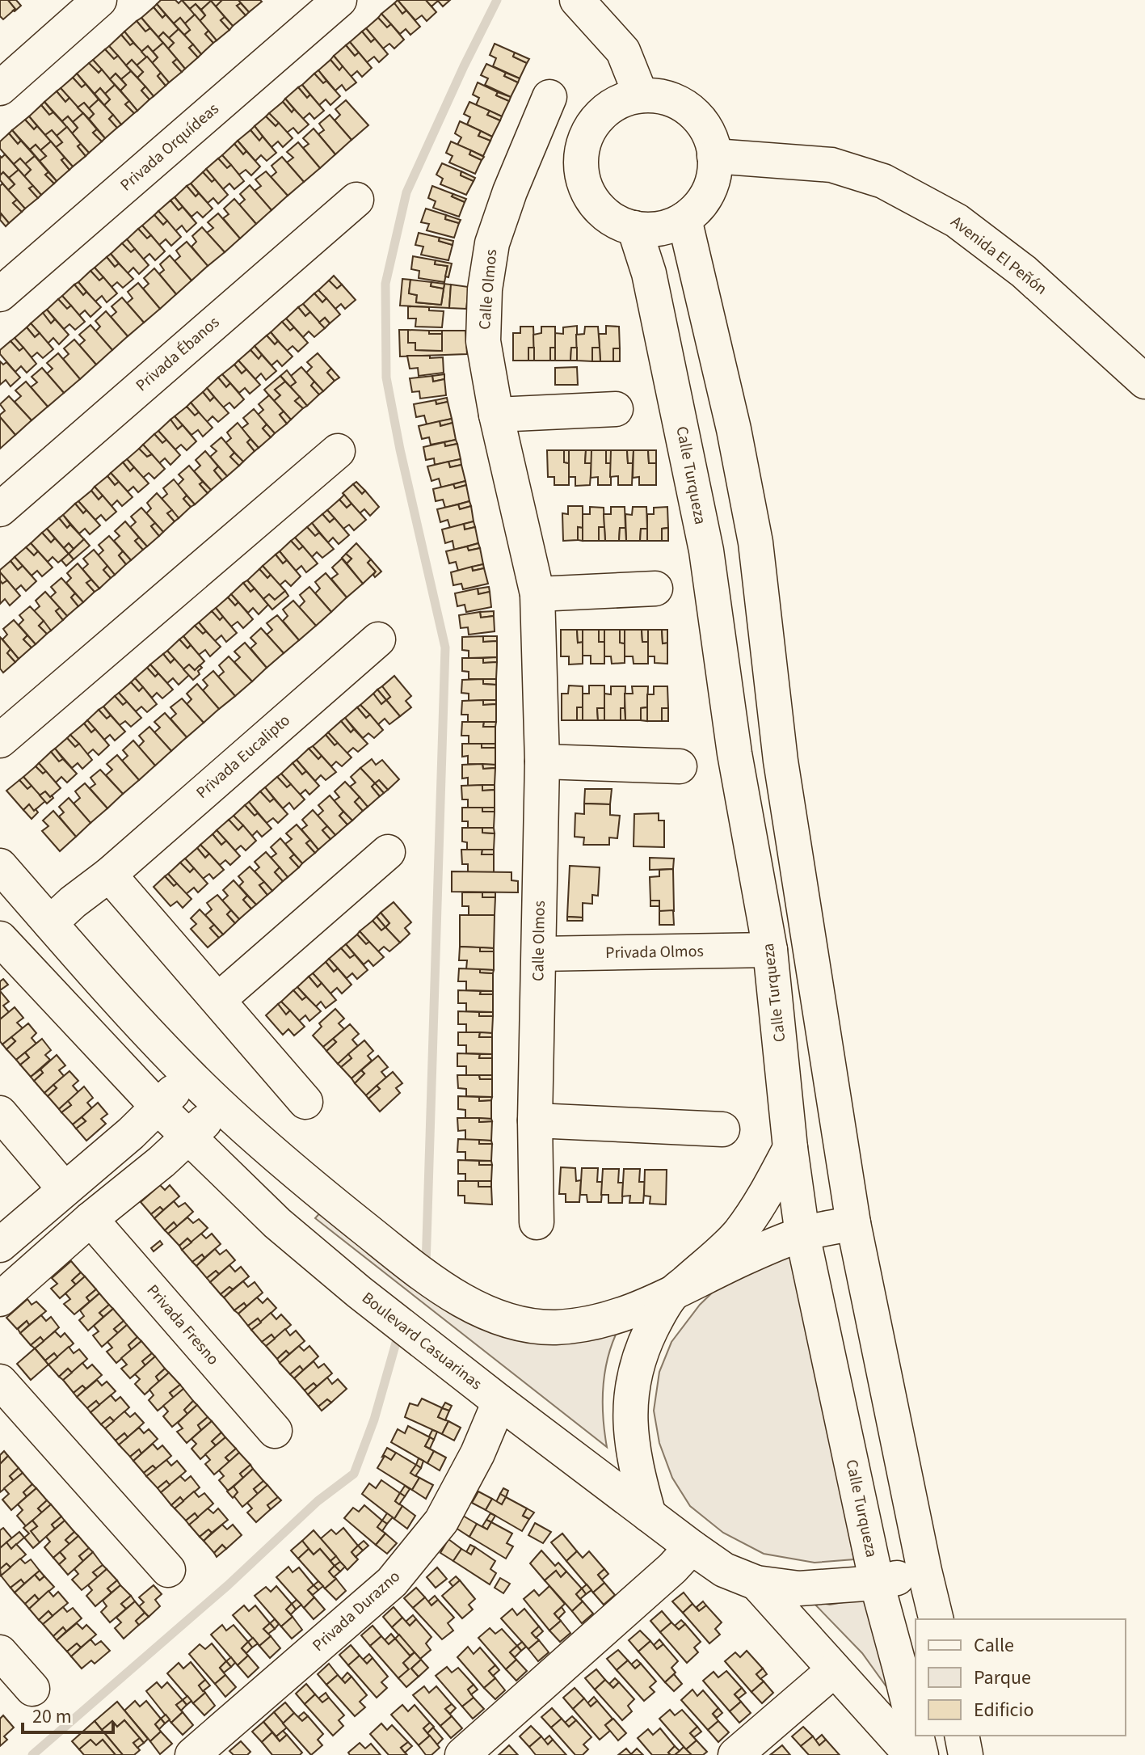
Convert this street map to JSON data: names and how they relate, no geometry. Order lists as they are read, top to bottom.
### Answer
{
  "streets": {
    "street": [
      "Privada Orquídeas",
      "Avenida El Peñón",
      "Calle Olmos",
      "Privada Ébanos",
      "Calle Turqueza",
      "Privada Eucalipto",
      "Privada Olmos",
      "Privada Fresno",
      "Boulevard Casuarinas",
      "Privada Durazno"
    ]
  },
  "crossings": [
    ["Avenida El Peñón", "Calle Turqueza"],
    ["Calle Olmos", "Privada Olmos"],
    ["Calle Turqueza", "Privada Olmos"],
    ["Calle Turqueza", "Boulevard Casuarinas"],
    ["Boulevard Casuarinas", "Privada Durazno"]
  ],
  "legend": ["Calle", "Parque", "Edificio"],
  "scale_bar": "20 m"
}
